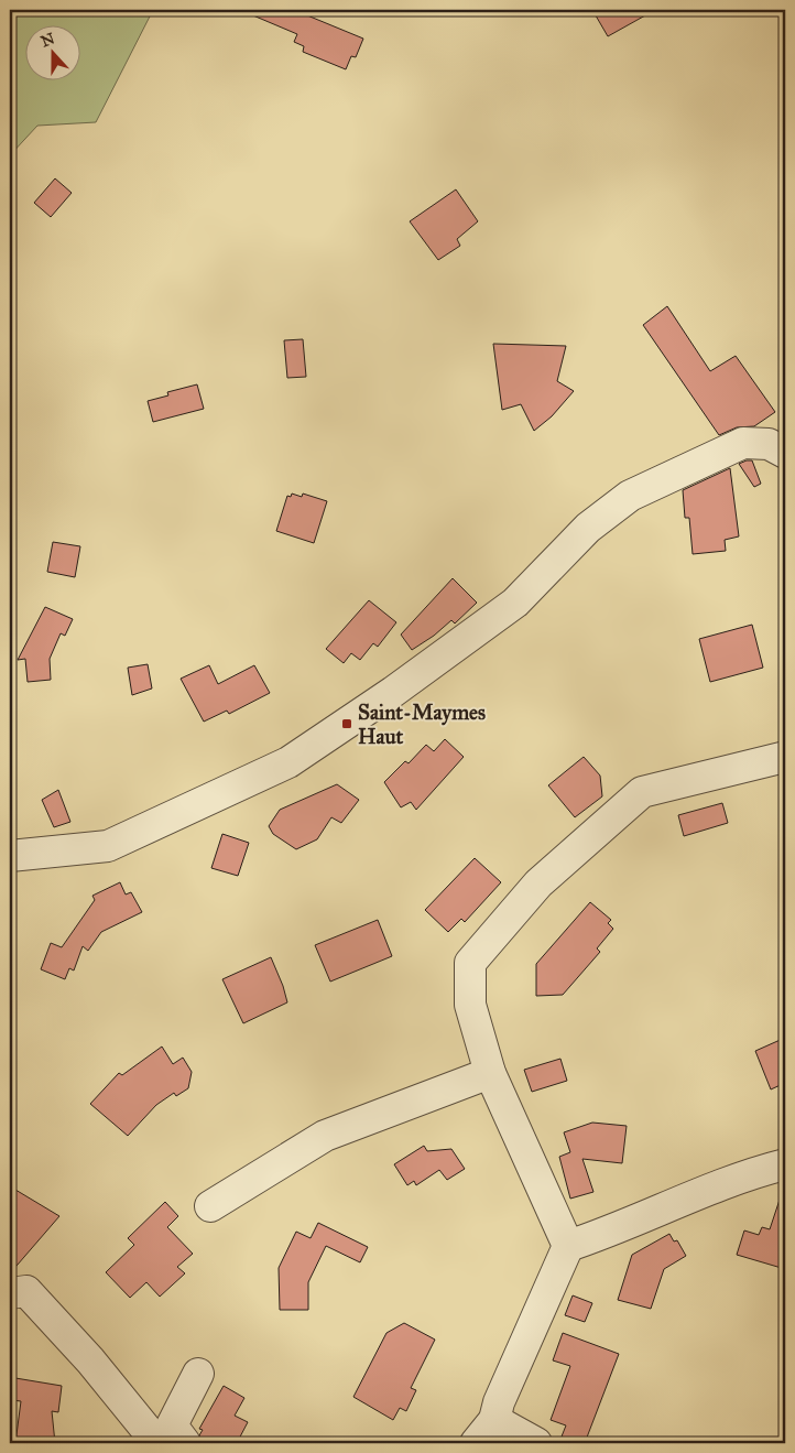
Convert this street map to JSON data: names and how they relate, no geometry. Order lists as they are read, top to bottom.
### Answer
{
  "places": {
    "transit": ["Saint-Maymes Haut"]
  },
  "north": "top"
}
